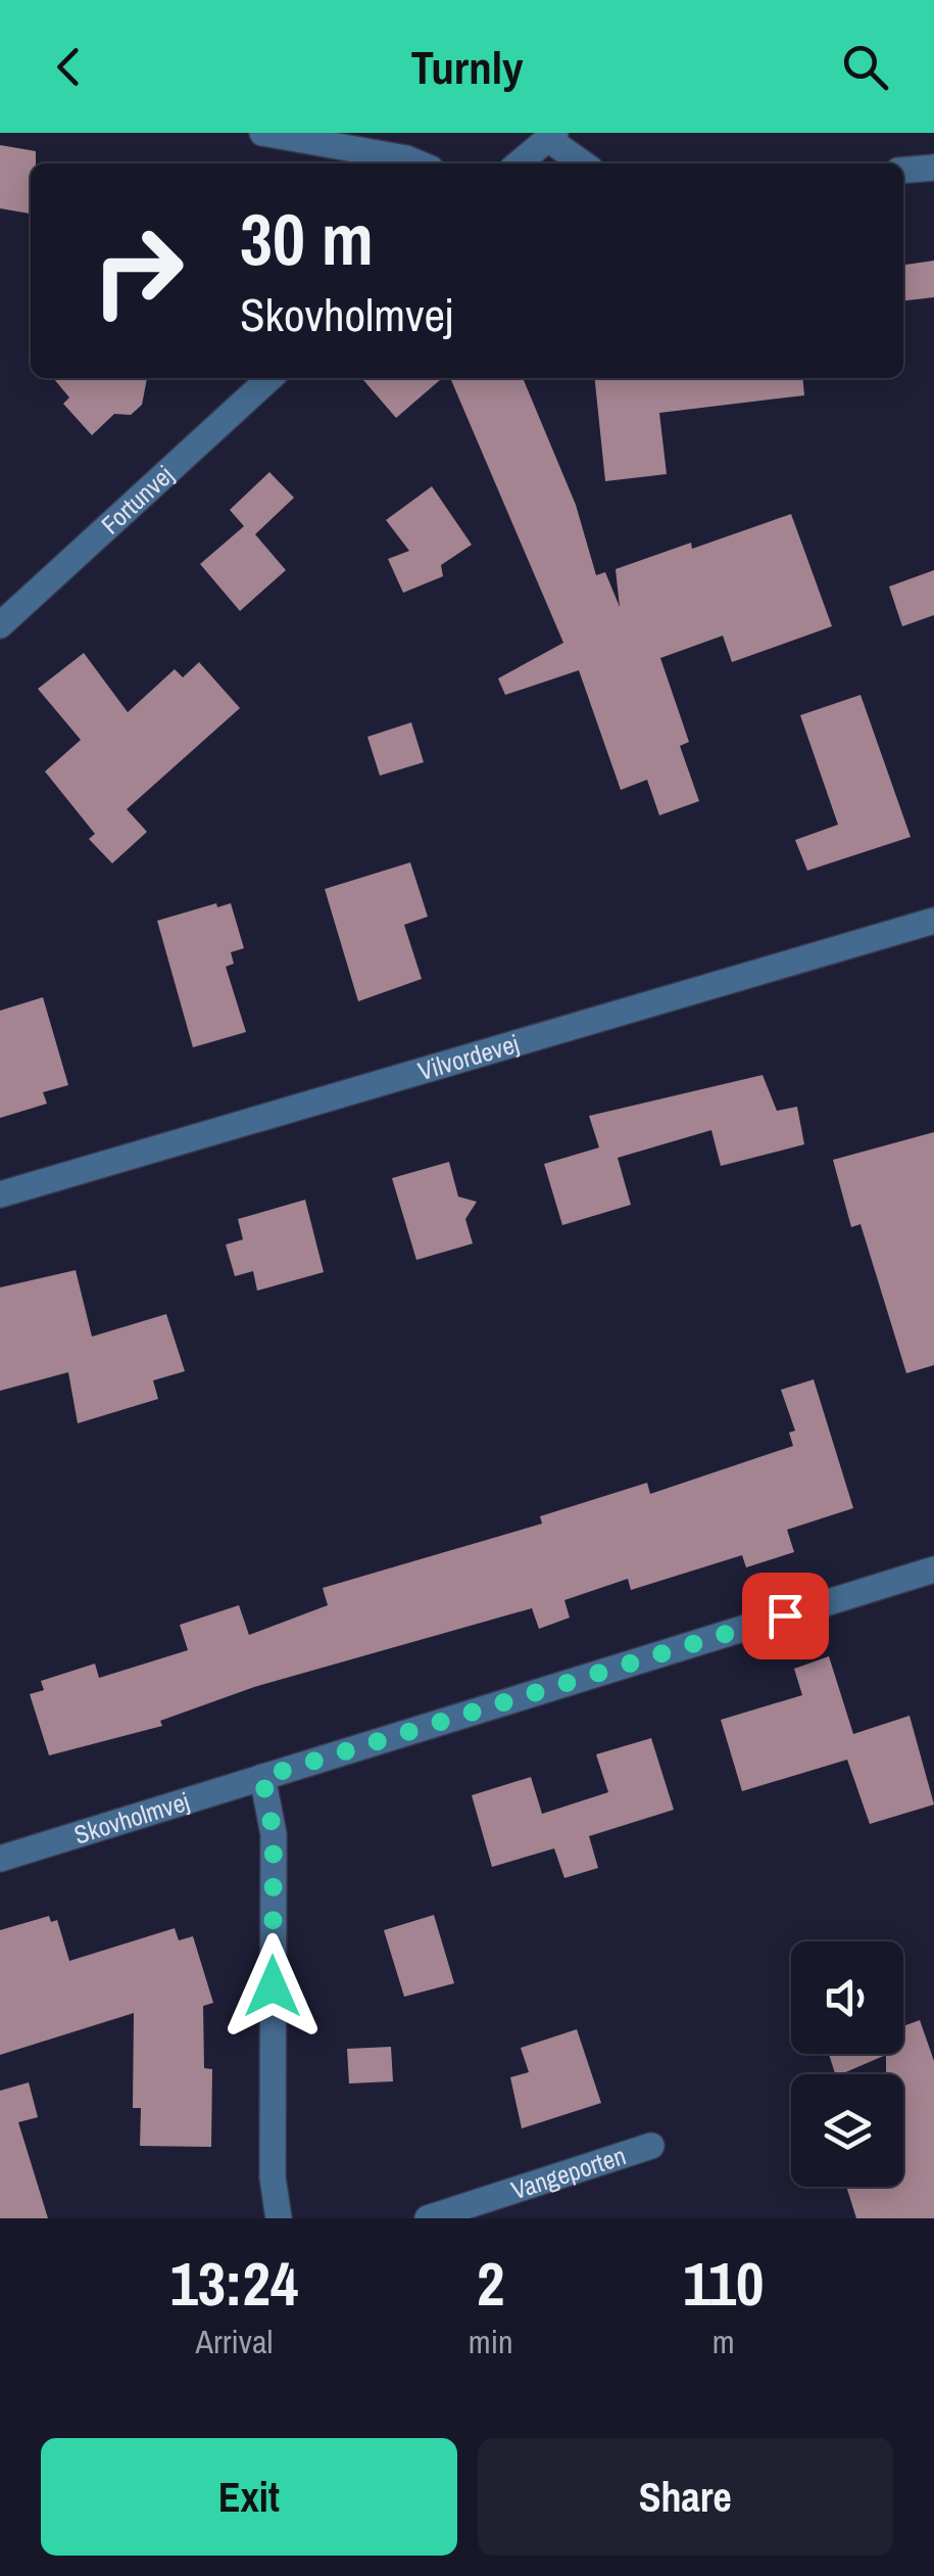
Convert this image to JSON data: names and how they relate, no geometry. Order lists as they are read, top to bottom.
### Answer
{
  "streets": {
    "street": [
      "Fortunvej",
      "Vilvordevej",
      "Skovholmvej",
      "Vangeporten"
    ]
  },
  "page": {
    "header": "Turnly",
    "turn": ["30 m", "Skovholmvej"],
    "eta": [
      "13:24",
      "Arrival",
      "2",
      "min",
      "110",
      "m"
    ],
    "buttons": ["Exit", "Share"]
  }
}
